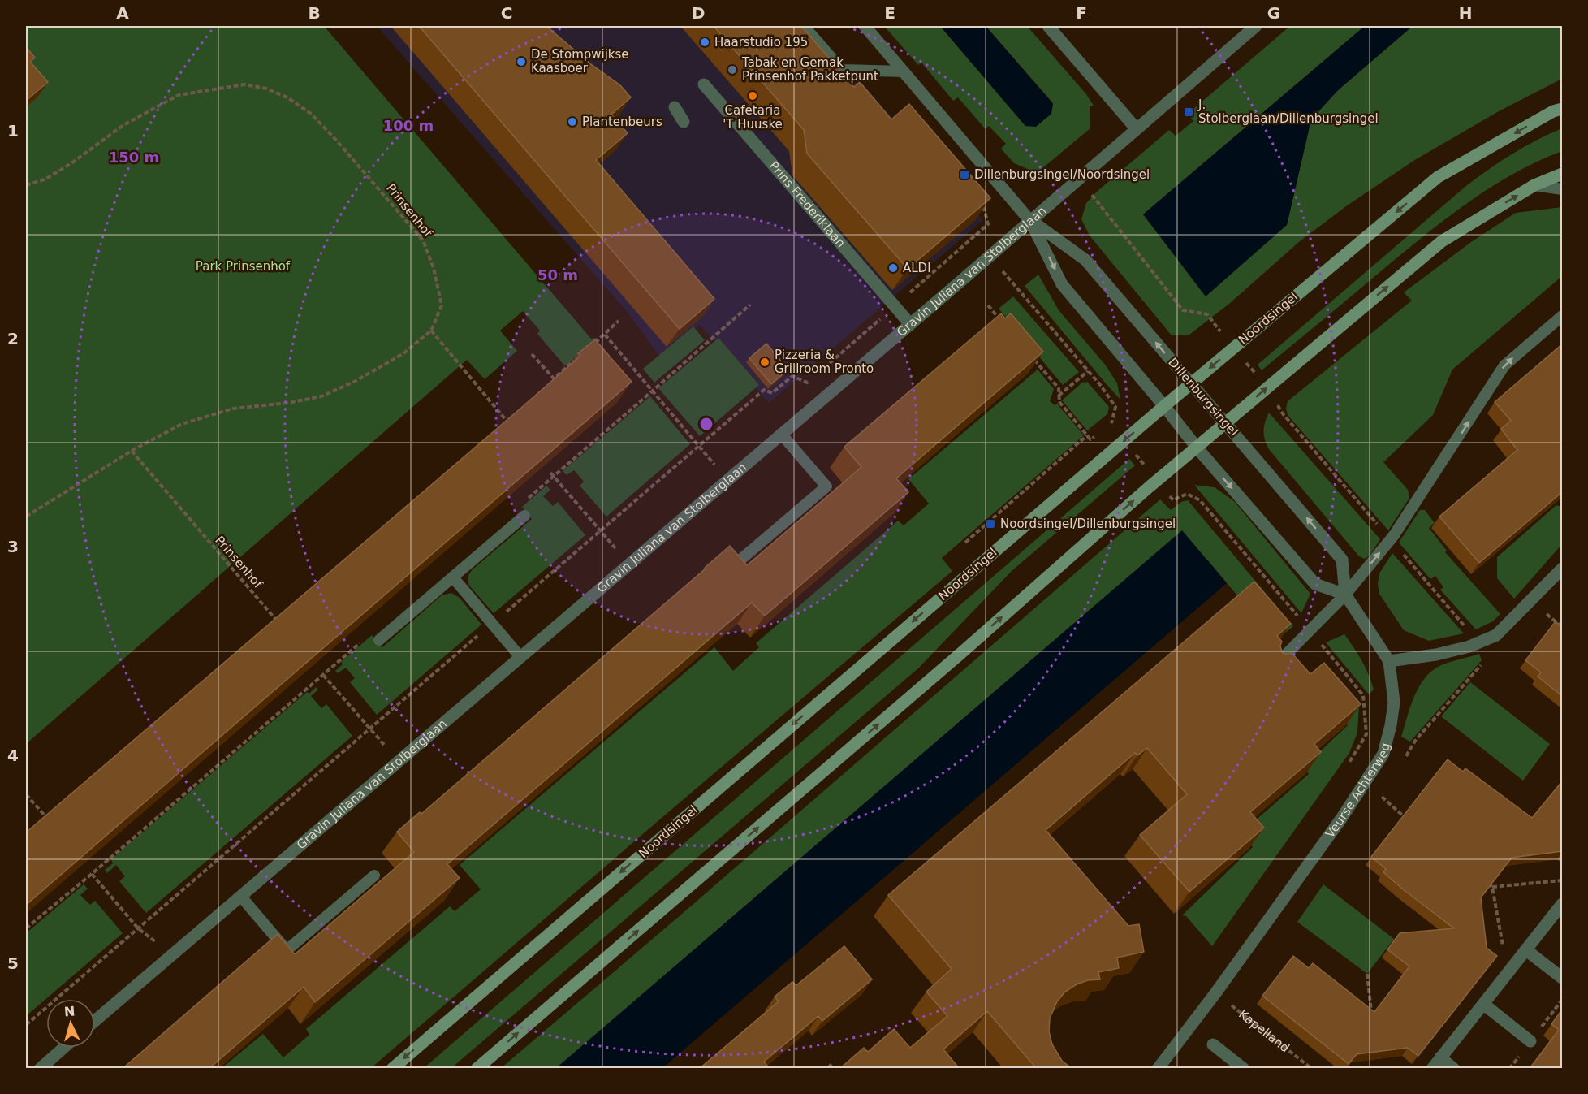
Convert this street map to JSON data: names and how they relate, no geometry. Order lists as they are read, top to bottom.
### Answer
{
  "streets": {
    "main road": ["Noordsingel"],
    "street": [
      "Prins Frederiklaan",
      "Gravin Juliana van Stolberglaan",
      "Dillenburgsingel",
      "Veurse Achterweg"
    ],
    "path": ["Prinsenhof", "Kapelland"]
  },
  "crossings": [
    ["Prins Frederiklaan", "Gravin Juliana van Stolberglaan"],
    ["Gravin Juliana van Stolberglaan", "Dillenburgsingel"],
    ["Noordsingel", "Dillenburgsingel"],
    ["Dillenburgsingel", "Veurse Achterweg"],
    ["Veurse Achterweg", "Kapelland"]
  ],
  "parks": ["Park Prinsenhof"],
  "places": {
    "other": [
      "Haarstudio 195",
      "De Stompwijkse Kaasboer",
      "Tabak en Gemak Prinsenhof Pakketpunt",
      "Cafetaria 'T Huuske",
      "Plantenbeurs",
      "ALDI",
      "Pizzeria & Grillroom Pronto"
    ],
    "transit": ["J. Stolberglaan/Dillenburgsingel", "Dillenburgsingel/Noordsingel", "Noordsingel/Dillenburgsingel"]
  },
  "north": "top",
  "grid": {
    "columns": [
      "A",
      "B",
      "C",
      "D",
      "E",
      "F",
      "G",
      "H"
    ],
    "rows": [
      "1",
      "2",
      "3",
      "4",
      "5"
    ]
  },
  "rings": ["100 m", "150 m", "50 m"]
}
